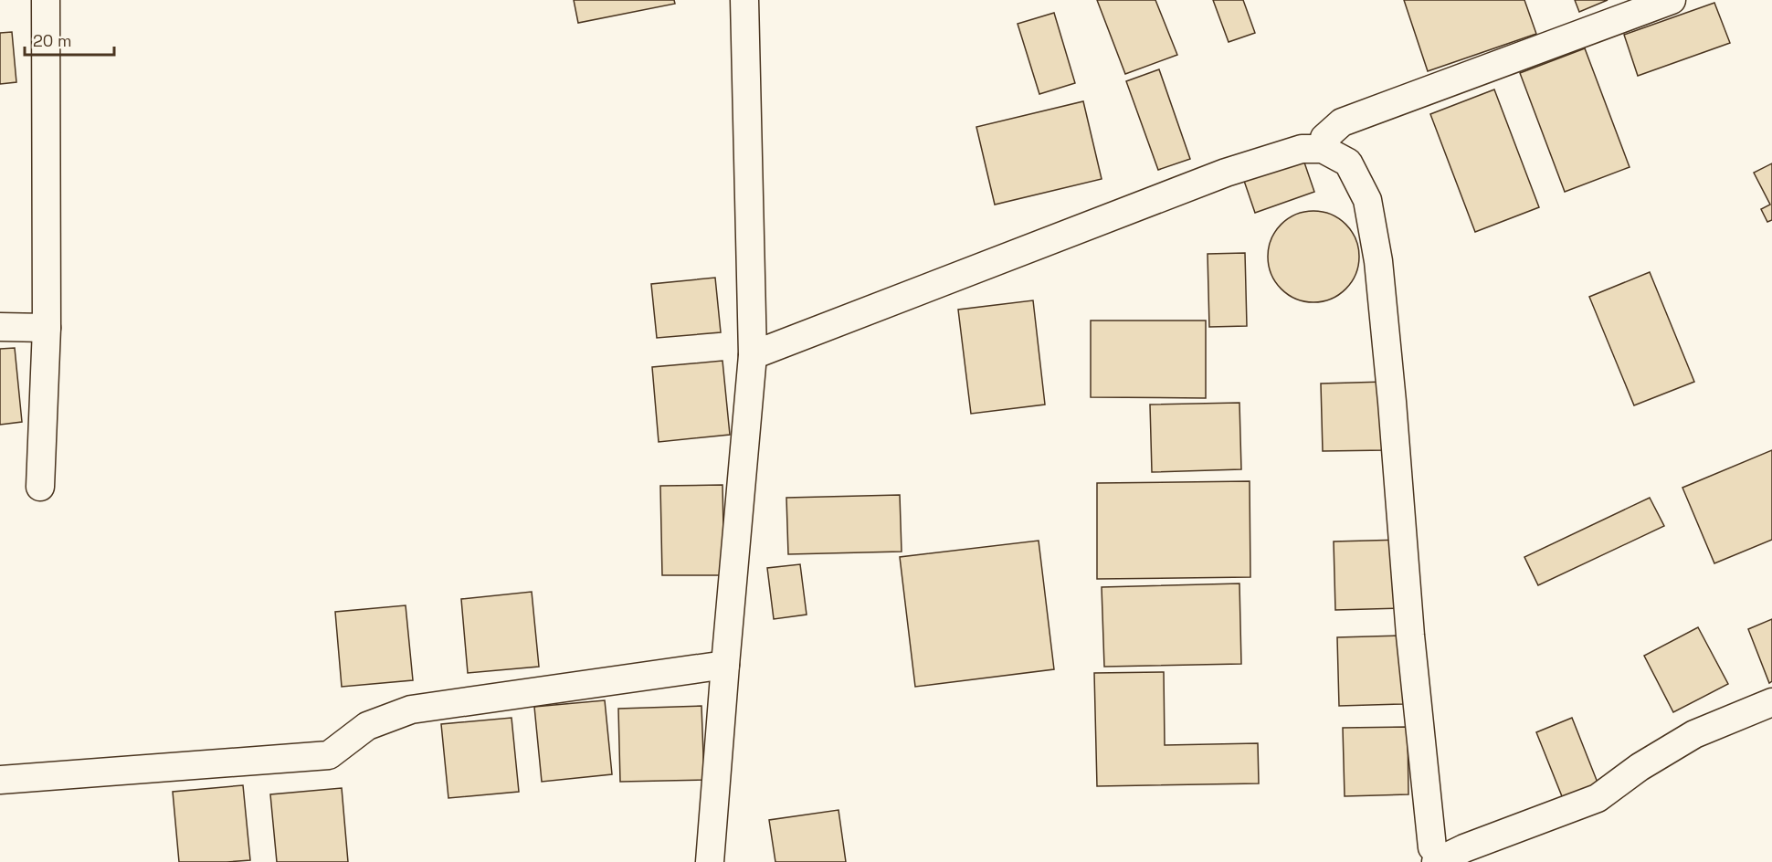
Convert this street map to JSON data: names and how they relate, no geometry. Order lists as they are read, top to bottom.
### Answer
{
  "scale_bar": "20 m"
}
